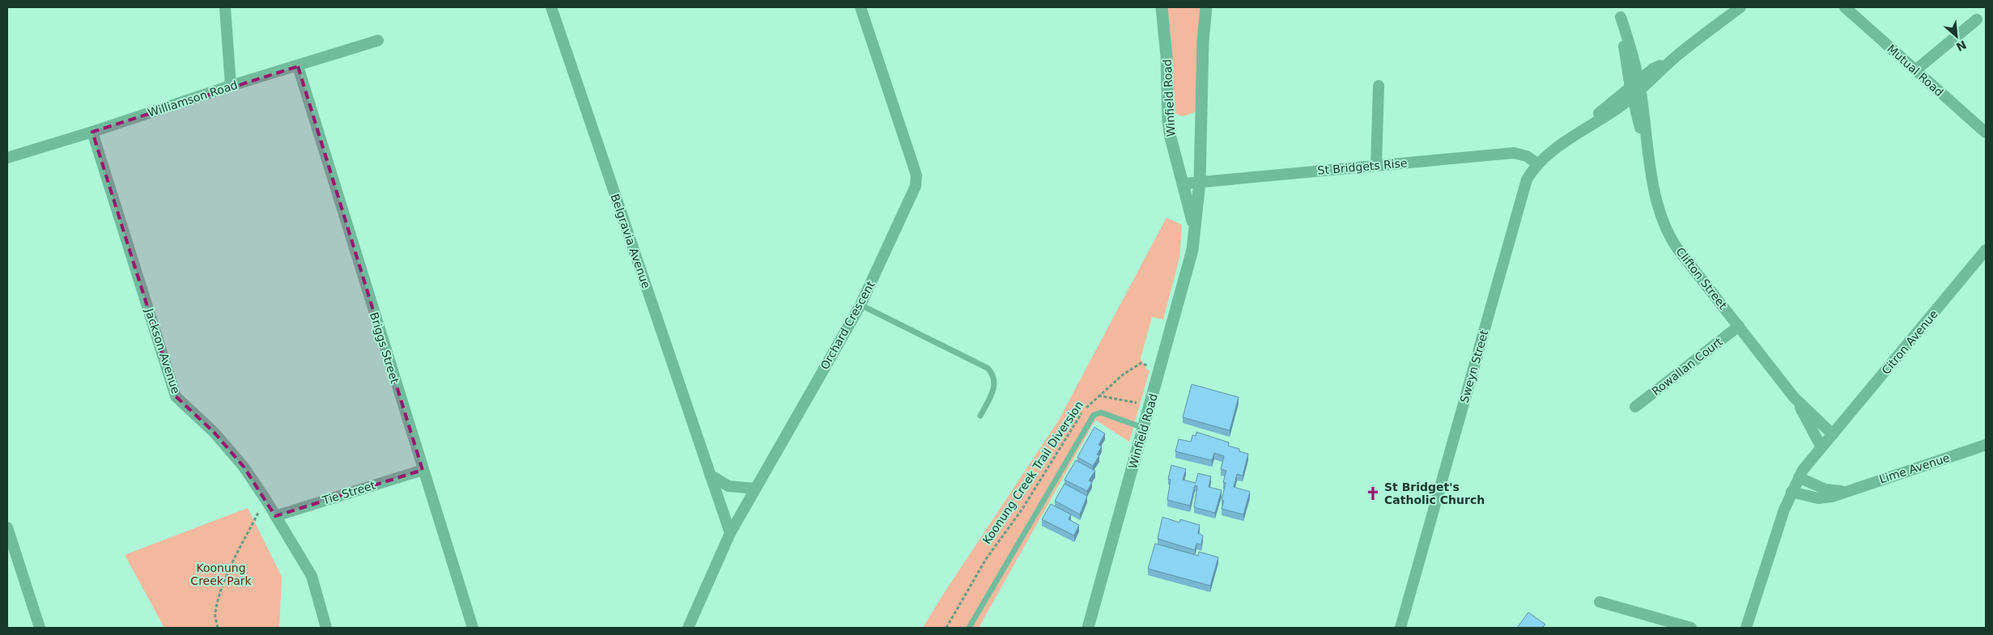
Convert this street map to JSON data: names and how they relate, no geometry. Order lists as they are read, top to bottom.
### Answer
{
  "streets": {
    "street": [
      "Mutual Road",
      "Winfield Road",
      "Williamson Road",
      "St Bridgets Rise",
      "Belgravia Avenue",
      "Clifton Street",
      "Orchard Crescent",
      "Citron Avenue",
      "Briggs Street",
      "Jackson Avenue",
      "Sweyn Street",
      "Rowallan Court",
      "Lime Avenue",
      "Tie Street"
    ],
    "path": ["Koonung Creek Trail Diversion"]
  },
  "crossings": [
    ["Winfield Road", "St Bridgets Rise"],
    ["Winfield Road", "Koonung Creek Trail Diversion"],
    ["Williamson Road", "Briggs Street"],
    ["Williamson Road", "Jackson Avenue"],
    ["St Bridgets Rise", "Sweyn Street"],
    ["Belgravia Avenue", "Orchard Crescent"],
    ["Clifton Street", "Citron Avenue"],
    ["Clifton Street", "Sweyn Street"],
    ["Clifton Street", "Rowallan Court"],
    ["Briggs Street", "Tie Street"],
    ["Jackson Avenue", "Tie Street"]
  ],
  "parks": ["Koonung Creek Park"],
  "places": {
    "church": ["St Bridget's Catholic Church"]
  },
  "north": "bottom right"
}
